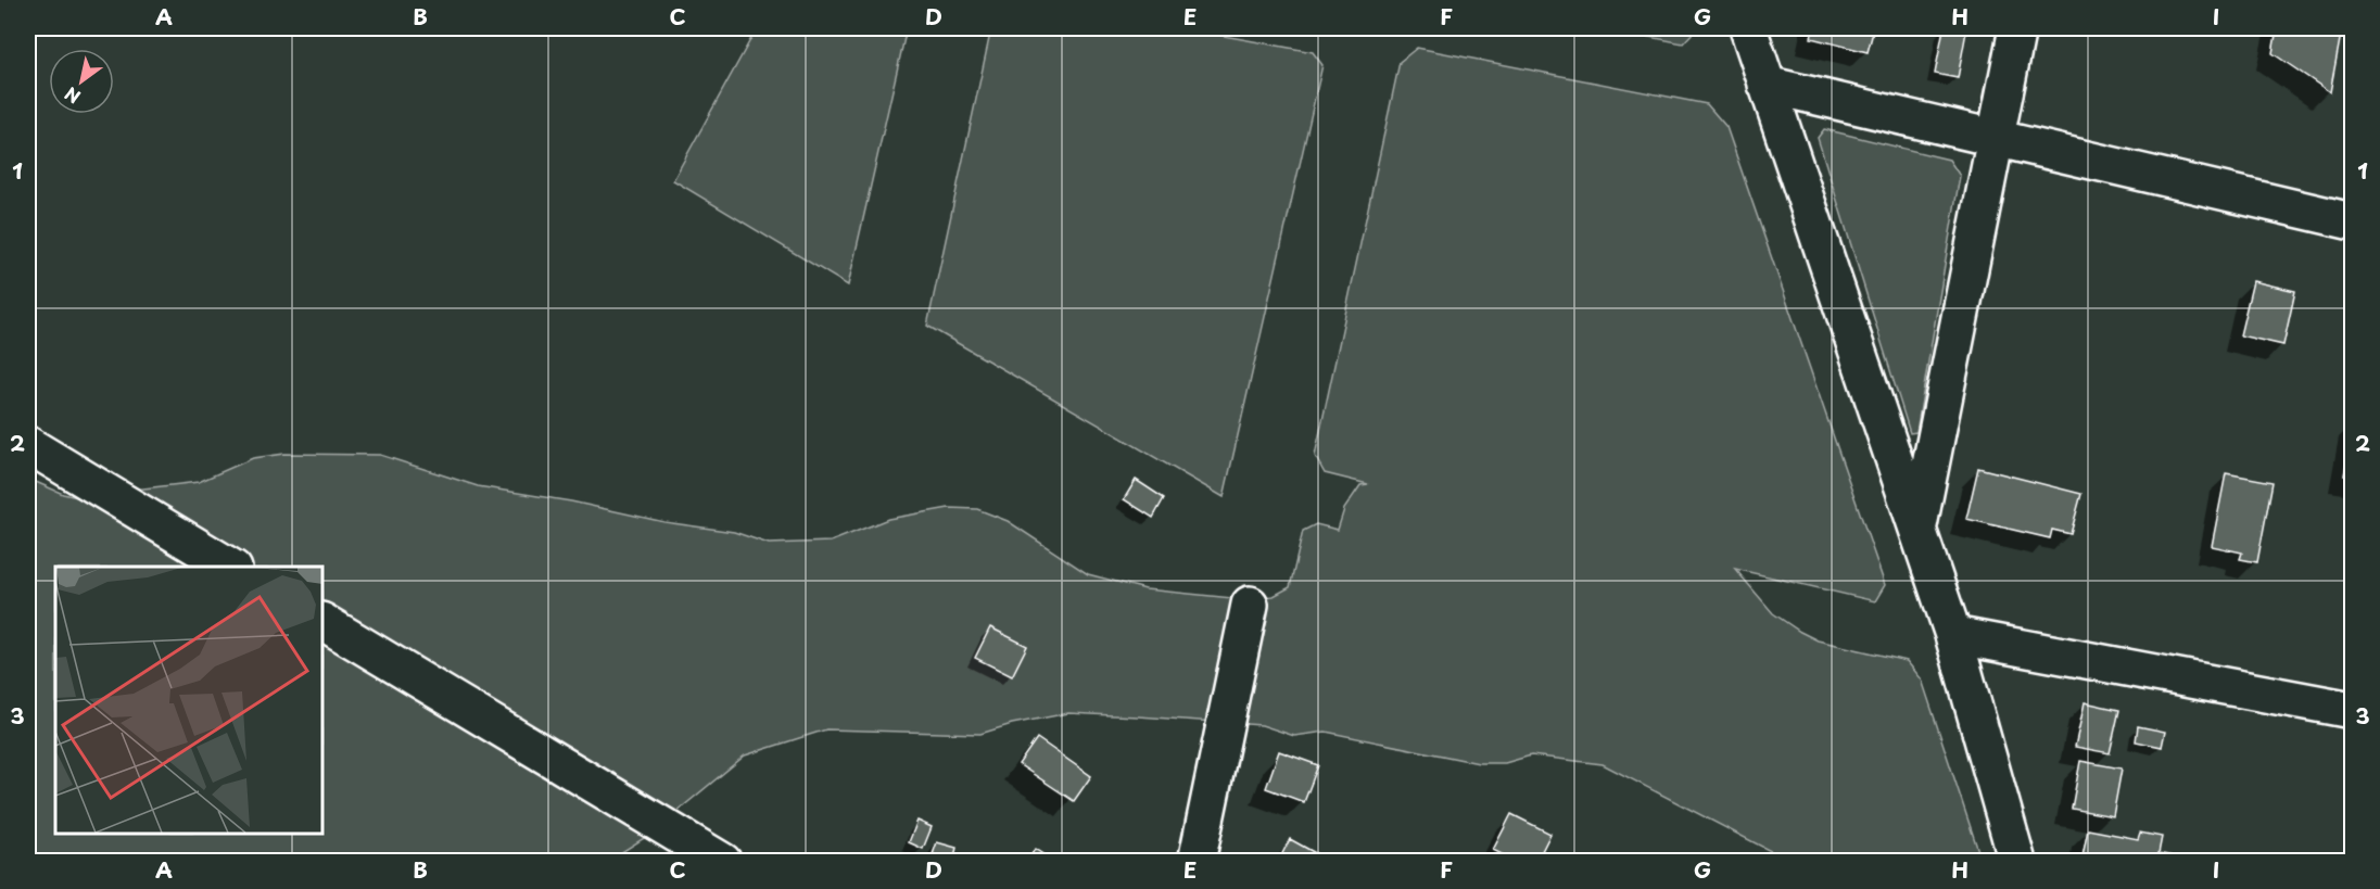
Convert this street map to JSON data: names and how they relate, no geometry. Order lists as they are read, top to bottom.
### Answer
{
  "north": "bottom left",
  "grid": {
    "columns": [
      "A",
      "B",
      "C",
      "D",
      "E",
      "F",
      "G",
      "H",
      "I"
    ],
    "rows": ["1", "2", "3"]
  }
}
